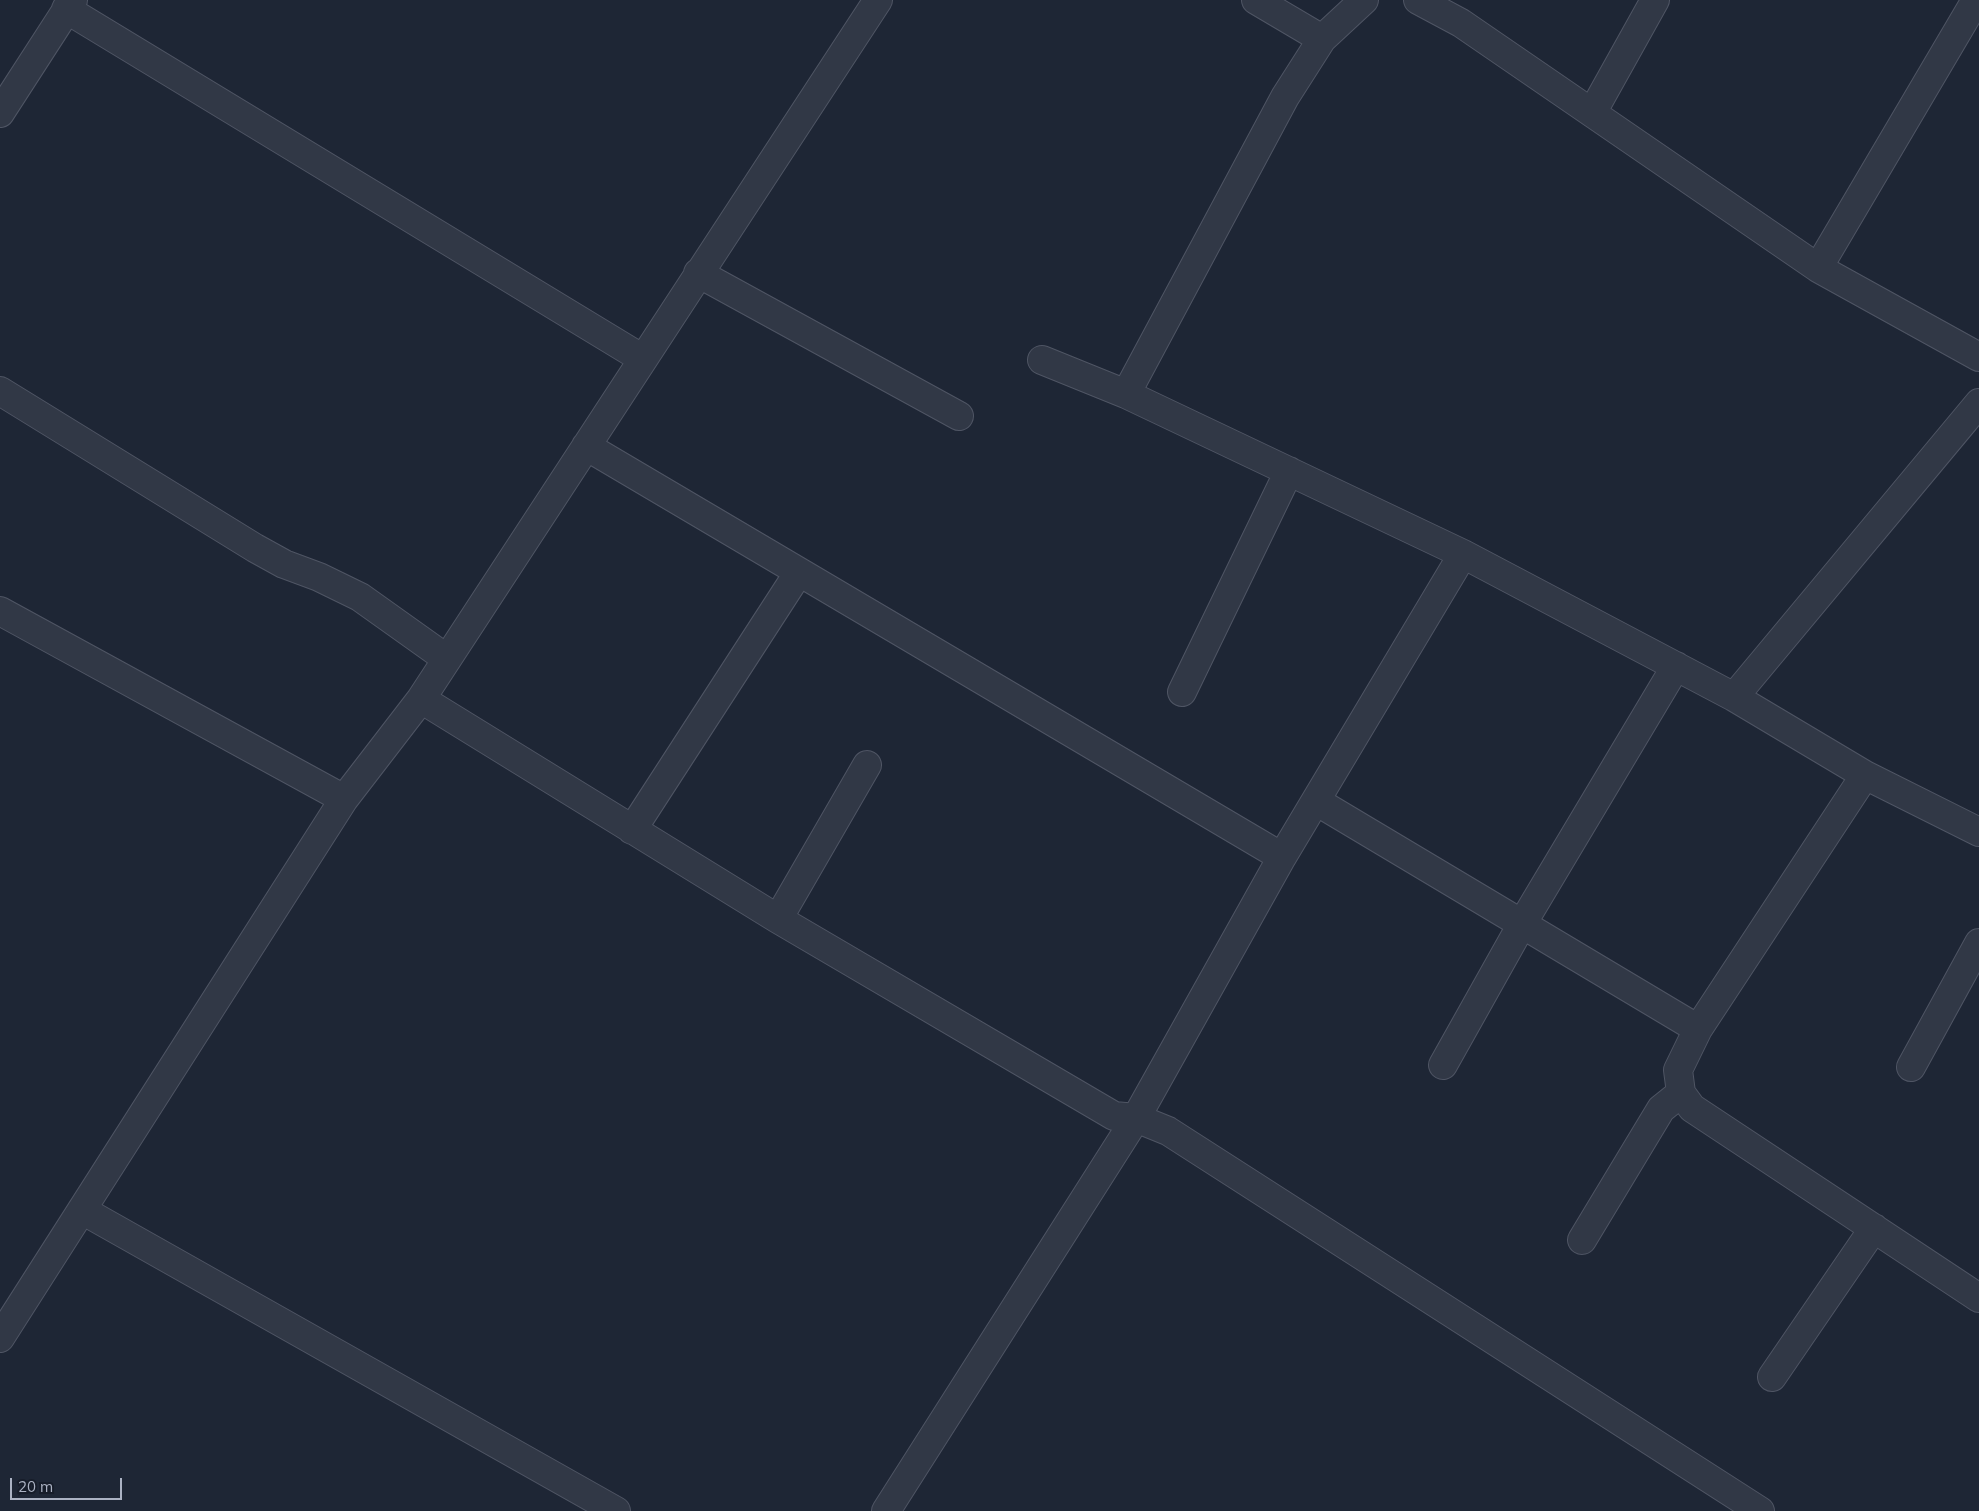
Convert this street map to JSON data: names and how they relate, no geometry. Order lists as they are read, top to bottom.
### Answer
{
  "scale_bar": "20 m"
}
